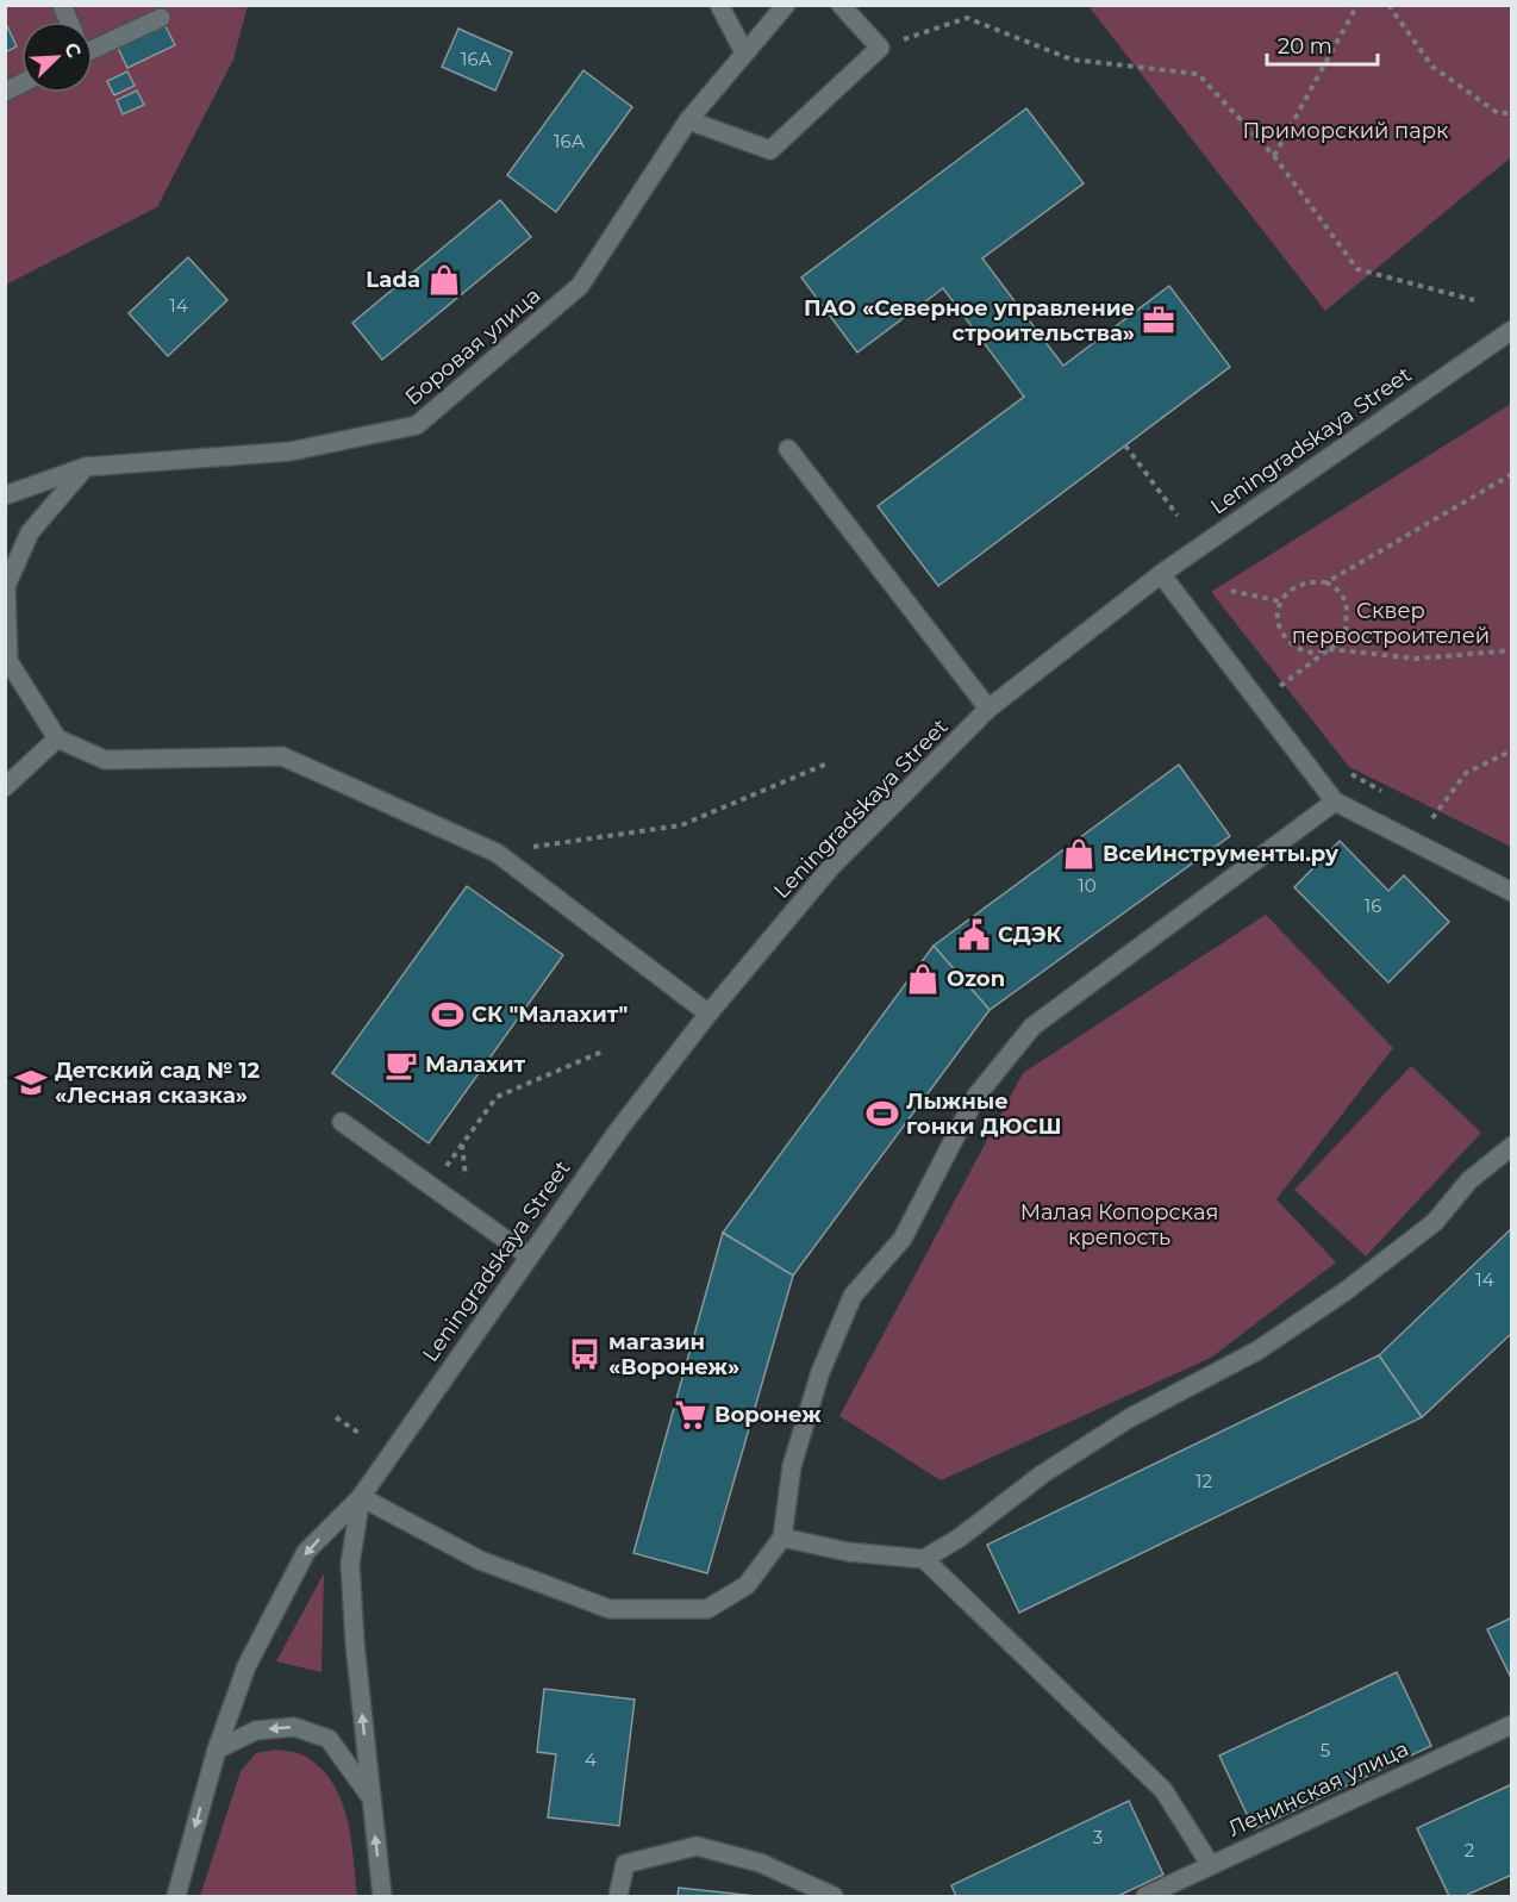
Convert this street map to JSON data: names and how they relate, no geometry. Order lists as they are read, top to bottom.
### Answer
{
  "streets": {
    "main road": ["Боровая улица", "Leningradskaya Street", "Ленинская улица"]
  },
  "parks": ["Приморский парк", "Сквер первостроителей", "Малая Копорская крепость"],
  "places": {
    "shop": ["Lada", "ВсеИнструменты.ру", "Ozon"],
    "office": ["ПАО «Северное управление строительства»"],
    "public building": ["СДЭК"],
    "sports": ["СК \"Малахит\"", "Лыжные гонки ДЮСШ"],
    "cafe": ["Малахит"],
    "school or university": ["Детский сад № 12 «Лесная сказка»"],
    "bus stop": ["магазин «Воронеж»"],
    "supermarket": ["Воронеж"]
  },
  "house_numbers": [
    "16А",
    "16А",
    "14",
    "10",
    "16",
    "14",
    "12",
    "5",
    "4",
    "3",
    "2"
  ],
  "scale_bar": "20 m",
  "north": "top right"
}
